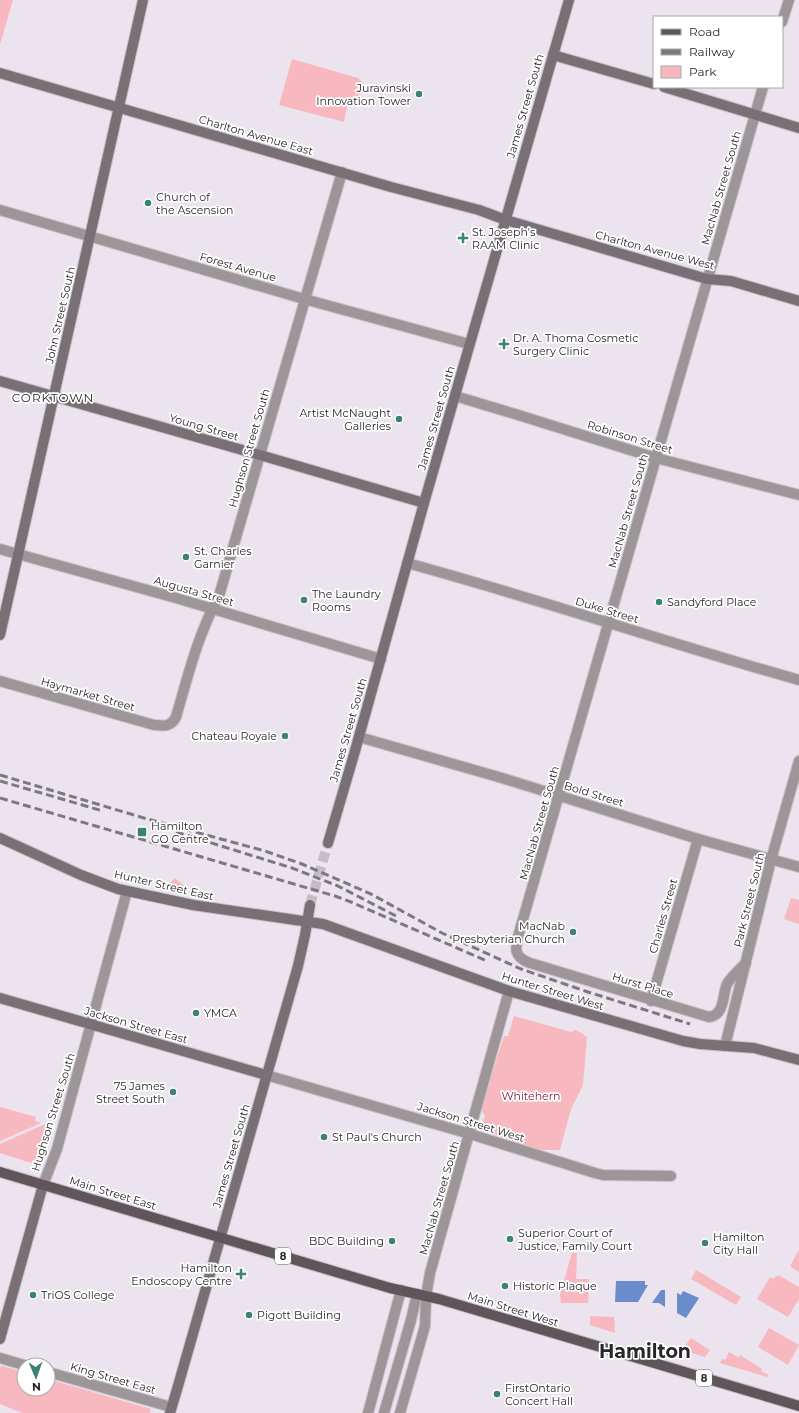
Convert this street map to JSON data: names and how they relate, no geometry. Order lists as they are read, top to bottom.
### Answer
{
  "streets": {
    "main road": [
      "James Street South",
      "Charlton Avenue East",
      "Charlton Avenue West",
      "John Street South",
      "Young Street",
      "Hughson Street South",
      "Hunter Street East",
      "Hunter Street West",
      "Jackson Street East",
      "Main Street East",
      "8",
      "Main Street West"
    ],
    "street": [
      "MacNab Street South",
      "Forest Avenue",
      "Robinson Street",
      "Augusta Street",
      "Duke Street",
      "Haymarket Street",
      "Bold Street",
      "Park Street South",
      "Charles Street",
      "Hurst Place",
      "Jackson Street West",
      "King Street East"
    ]
  },
  "crossings": [
    ["James Street South", "Charlton Avenue East"],
    ["James Street South", "Charlton Avenue West"],
    ["James Street South", "Forest Avenue"],
    ["James Street South", "Young Street"],
    ["James Street South", "Robinson Street"],
    ["James Street South", "Augusta Street"],
    ["James Street South", "Duke Street"],
    ["James Street South", "Bold Street"],
    ["James Street South", "Hunter Street East"],
    ["James Street South", "Hunter Street West"],
    ["James Street South", "Jackson Street East"],
    ["James Street South", "Jackson Street West"],
    ["James Street South", "Main Street East"],
    ["James Street South", "Main Street West"],
    ["James Street South", "King Street East"],
    ["Charlton Avenue East", "Charlton Avenue West"],
    ["Charlton Avenue East", "John Street South"],
    ["Charlton Avenue East", "Hughson Street South"],
    ["MacNab Street South", "Charlton Avenue West"],
    ["MacNab Street South", "Robinson Street"],
    ["MacNab Street South", "Duke Street"],
    ["MacNab Street South", "Bold Street"],
    ["MacNab Street South", "Hurst Place"],
    ["MacNab Street South", "Hunter Street West"],
    ["MacNab Street South", "Jackson Street West"],
    ["MacNab Street South", "Main Street West"],
    ["Forest Avenue", "John Street South"],
    ["Forest Avenue", "Hughson Street South"],
    ["John Street South", "Young Street"],
    ["John Street South", "Augusta Street"],
    ["Young Street", "Hughson Street South"],
    ["Hughson Street South", "Augusta Street"],
    ["Hughson Street South", "Haymarket Street"],
    ["Hughson Street South", "Hunter Street East"],
    ["Hughson Street South", "Jackson Street East"],
    ["Hughson Street South", "Main Street East"],
    ["Bold Street", "Park Street South"],
    ["Bold Street", "Charles Street"],
    ["Hunter Street East", "Hunter Street West"],
    ["Park Street South", "Hurst Place"],
    ["Park Street South", "Hunter Street West"],
    ["Charles Street", "Hurst Place"],
    ["Jackson Street East", "Jackson Street West"],
    ["Main Street East", "Main Street West"]
  ],
  "districts": ["CORKTOWN", "Hamilton"],
  "parks": ["Whitehern"],
  "places": {
    "other": [
      "Juravinski Innovation Tower",
      "Church of the Ascension",
      "Artist McNaught Galleries",
      "St. Charles Garnier",
      "The Laundry Rooms",
      "Sandyford Place",
      "Chateau Royale",
      "MacNab Presbyterian Church",
      "YMCA",
      "75 James Street South",
      "St Paul's Church",
      "Superior Court of Justice, Family Court",
      "BDC Building",
      "Hamilton City Hall",
      "Historic Plaque",
      "TriOS College",
      "Pigott Building",
      "FirstOntario Concert Hall"
    ],
    "health": ["St. Joseph's RAAM Clinic", "Dr. A. Thoma Cosmetic Surgery Clinic", "Hamilton Endoscopy Centre"],
    "transit": ["Hamilton GO Centre"]
  },
  "legend": ["Road", "Railway", "Park"],
  "north": "bottom"
}
